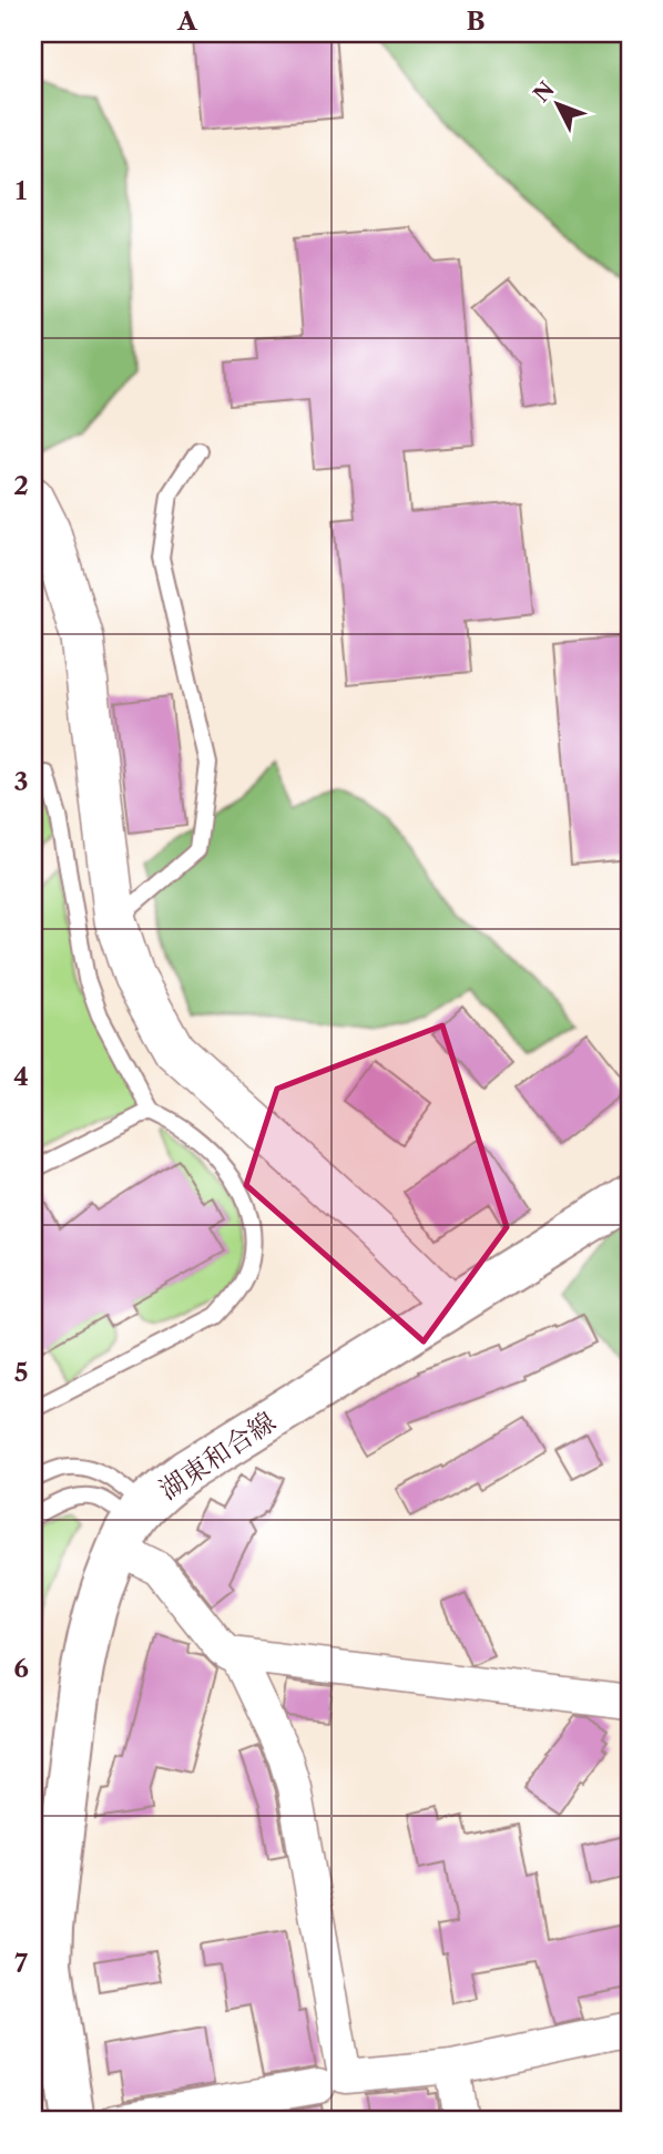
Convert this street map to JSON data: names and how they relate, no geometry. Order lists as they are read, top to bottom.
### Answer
{
  "streets": {
    "main road": ["湖東和合線"]
  },
  "north": "top left",
  "grid": {
    "columns": ["A", "B"],
    "rows": [
      "1",
      "2",
      "3",
      "4",
      "5",
      "6",
      "7"
    ]
  }
}
